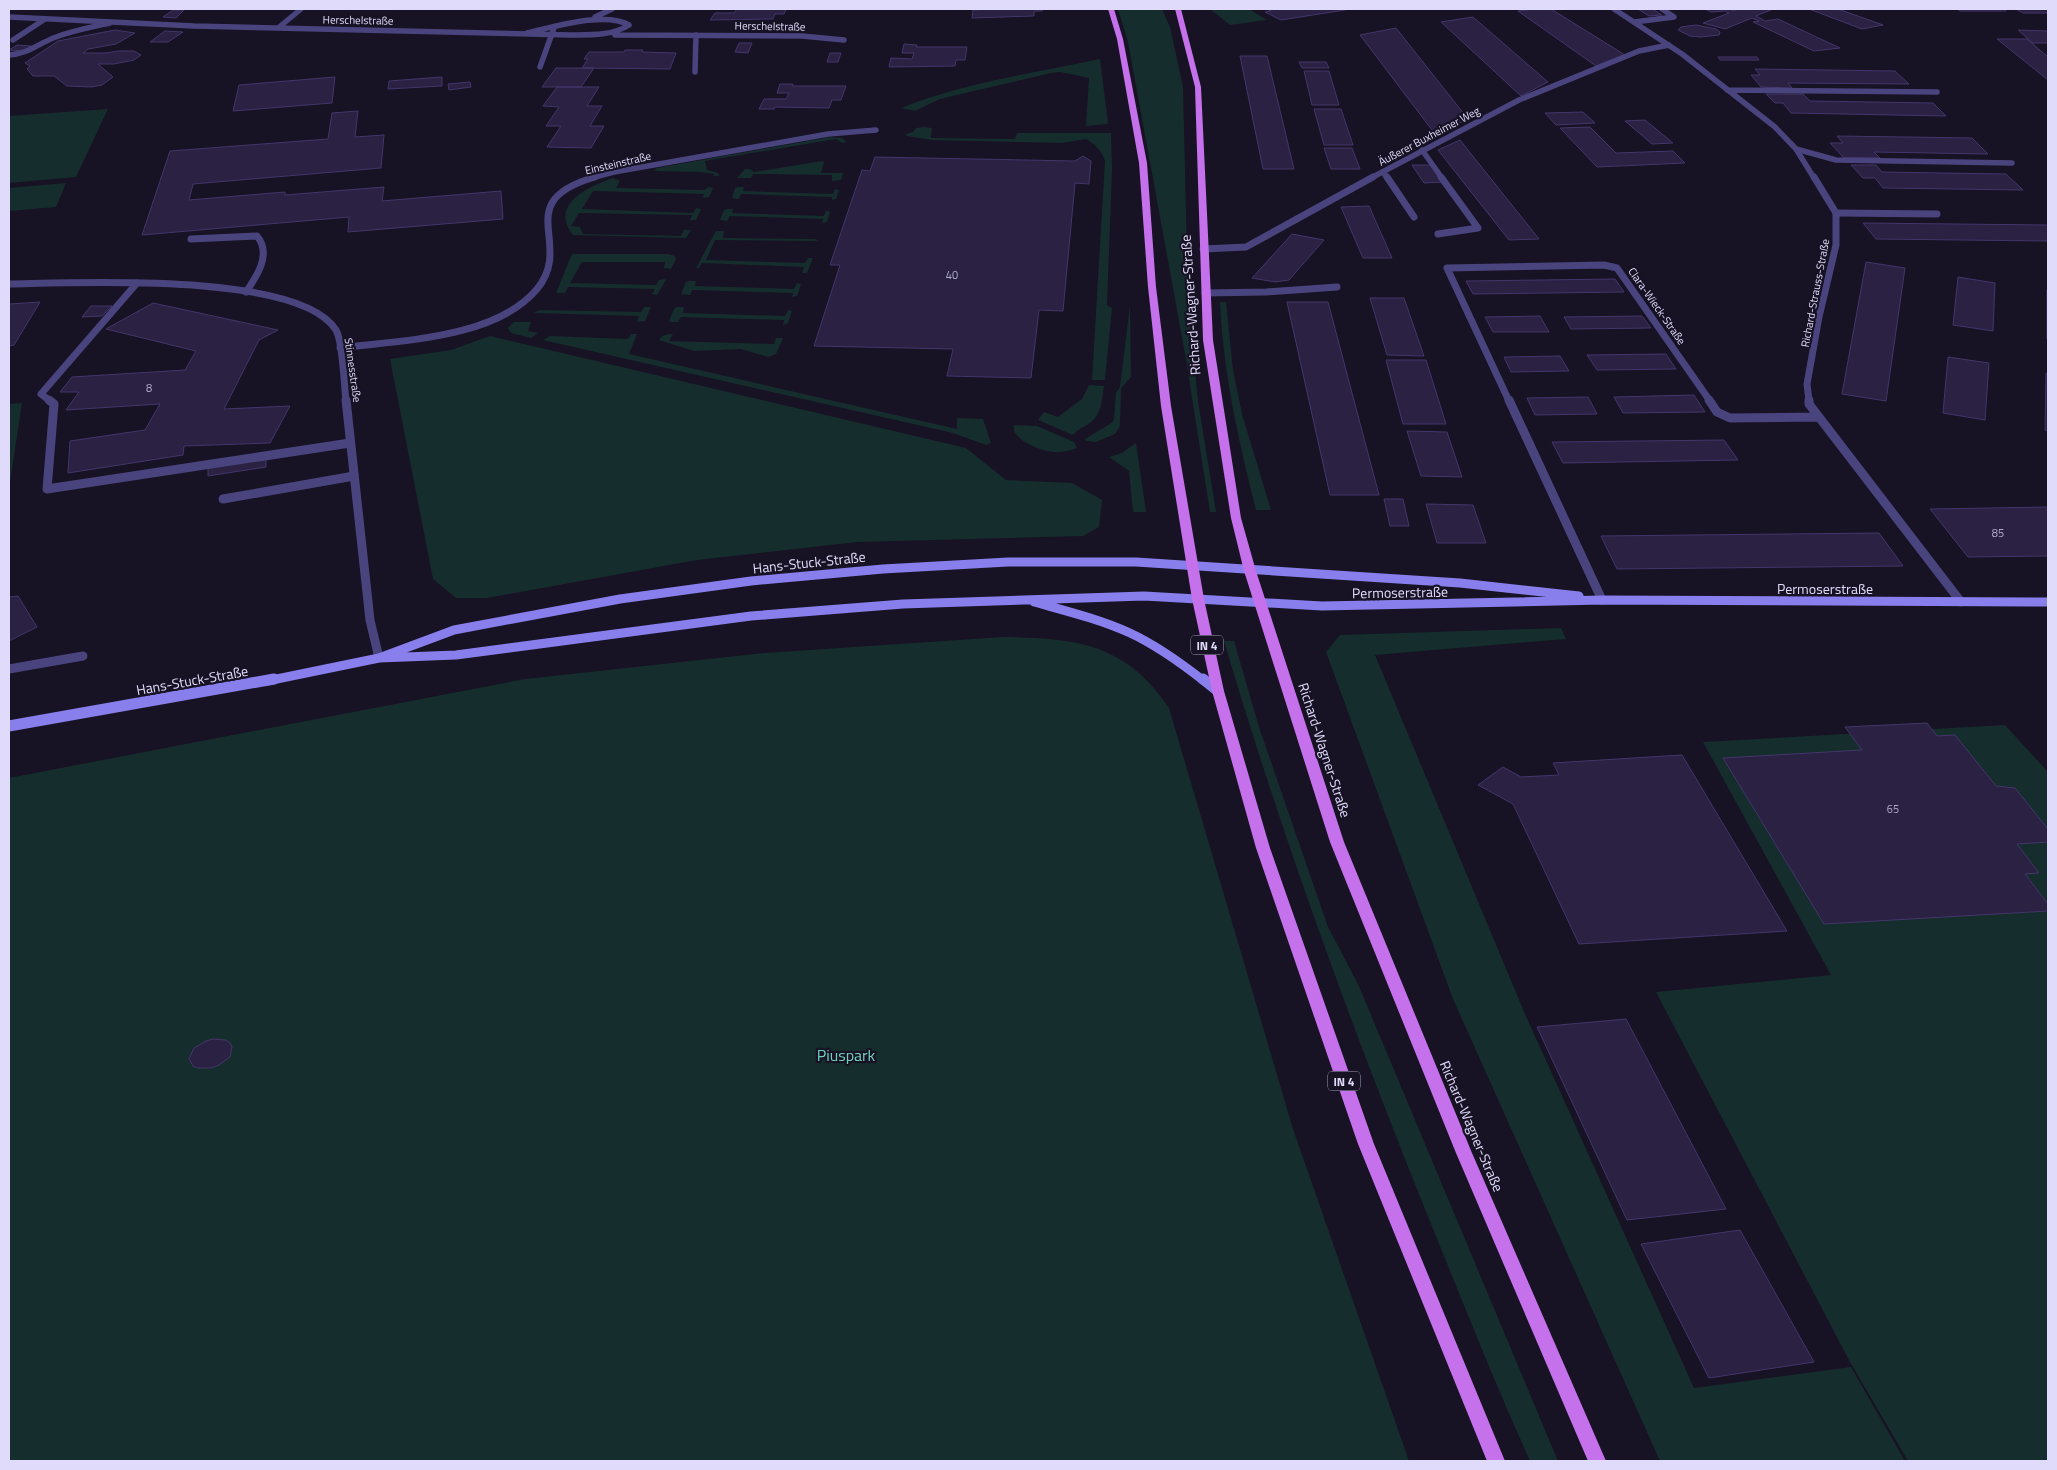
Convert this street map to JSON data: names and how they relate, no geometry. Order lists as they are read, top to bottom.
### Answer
{
  "streets": {
    "main road": [
      "Richard-Wagner-Straße",
      "Hans-Stuck-Straße",
      "Permoserstraße",
      "IN 4"
    ],
    "street": [
      "Herschelstraße",
      "Äußerer Buxheimer Weg",
      "Einsteinstraße",
      "Richard-Strauss-Straße",
      "Clara-Wieck-Straße",
      "Stinnesstraße"
    ]
  },
  "crossings": [
    ["Äußerer Buxheimer Weg", "Richard-Wagner-Straße"],
    ["Einsteinstraße", "Stinnesstraße"],
    ["Richard-Strauss-Straße", "Clara-Wieck-Straße"],
    ["Richard-Strauss-Straße", "Permoserstraße"],
    ["Richard-Wagner-Straße", "Hans-Stuck-Straße"],
    ["Richard-Wagner-Straße", "Permoserstraße"],
    ["Clara-Wieck-Straße", "Permoserstraße"],
    ["Stinnesstraße", "Hans-Stuck-Straße"],
    ["Hans-Stuck-Straße", "Permoserstraße"],
    ["Hans-Stuck-Straße", "IN 4"],
    ["Permoserstraße", "IN 4"]
  ],
  "parks": ["Piuspark"],
  "house_numbers": [
    "40",
    "8",
    "85",
    "65"
  ]
}
